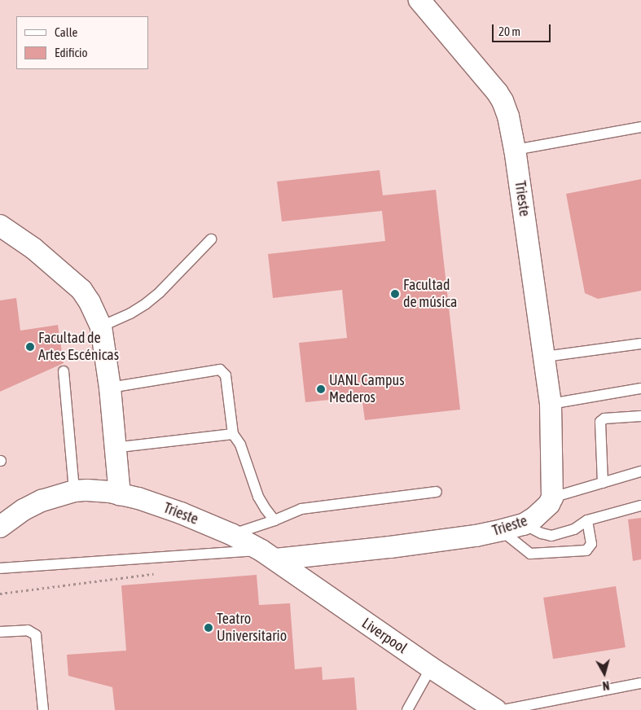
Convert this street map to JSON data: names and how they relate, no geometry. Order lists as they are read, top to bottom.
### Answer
{
  "streets": {
    "street": ["Trieste", "Liverpool"]
  },
  "crossings": [
    ["Trieste", "Liverpool"]
  ],
  "places": [
    "Facultad de música",
    "Facultad de Artes Escénicas",
    "UANL Campus Mederos",
    "Teatro Universitario"
  ],
  "legend": ["Calle", "Edificio"],
  "scale_bar": "20 m",
  "north": "bottom"
}
